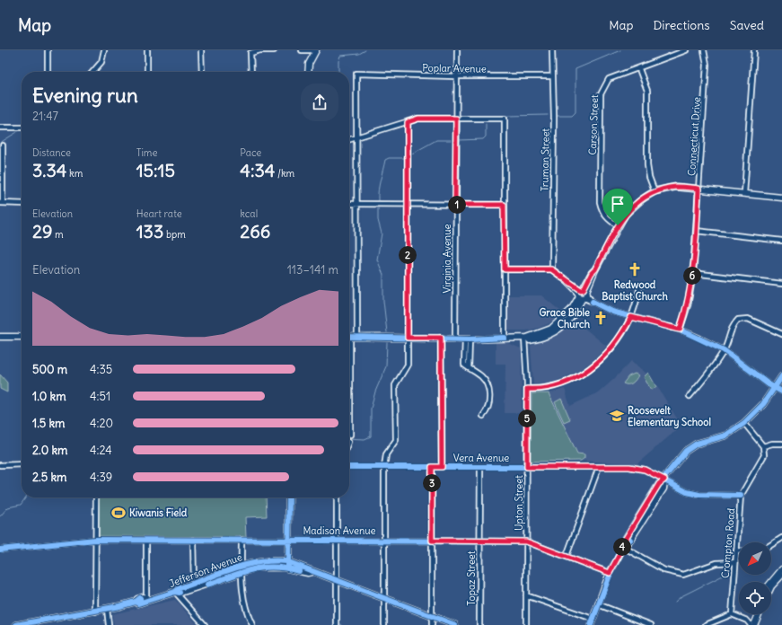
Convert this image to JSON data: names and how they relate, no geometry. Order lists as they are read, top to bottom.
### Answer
{
  "streets": {
    "main road": ["Jefferson Avenue"],
    "street": [
      "Poplar Avenue",
      "Carson Street",
      "Connecticut Drive",
      "Truman Street",
      "Virginia Avenue",
      "Vera Avenue",
      "Upton Street",
      "Madison Avenue",
      "Crompton Road",
      "Topaz Street"
    ]
  },
  "crossings": [
    ["Poplar Avenue", "Truman Street"],
    ["Poplar Avenue", "Virginia Avenue"],
    ["Vera Avenue", "Upton Street"],
    ["Vera Avenue", "Crompton Road"],
    ["Vera Avenue", "Topaz Street"],
    ["Upton Street", "Madison Avenue"],
    ["Madison Avenue", "Topaz Street"]
  ],
  "places": {
    "church": ["Redwood Baptist Church", "Grace Bible Church"],
    "school or university": ["Roosevelt Elementary School"],
    "sports": ["Kiwanis Field"]
  },
  "north": "bottom left",
  "page": {
    "header": "Map",
    "nav": ["Map", "Directions", "Saved"],
    "heading": ["Evening run", "21:47"],
    "stats": [
      ["Distance", "3.34 km"],
      ["Time", "15:15"],
      ["Pace", "4:34 /km"],
      ["Elevation", "29 m"],
      ["Heart rate", "133 bpm"],
      ["kcal", "266"]
    ],
    "pins": [
      "1",
      "2",
      "6",
      "5",
      "3",
      "4"
    ],
    "chart": ["Elevation", "113–141 m"],
    "list": [
      {
        "name": "500 m",
        "note": "4:35"
      },
      {
        "name": "1.0 km",
        "note": "4:51"
      },
      {
        "name": "1.5 km",
        "note": "4:20"
      },
      {
        "name": "2.0 km",
        "note": "4:24"
      },
      {
        "name": "2.5 km",
        "note": "4:39"
      }
    ]
  }
}
